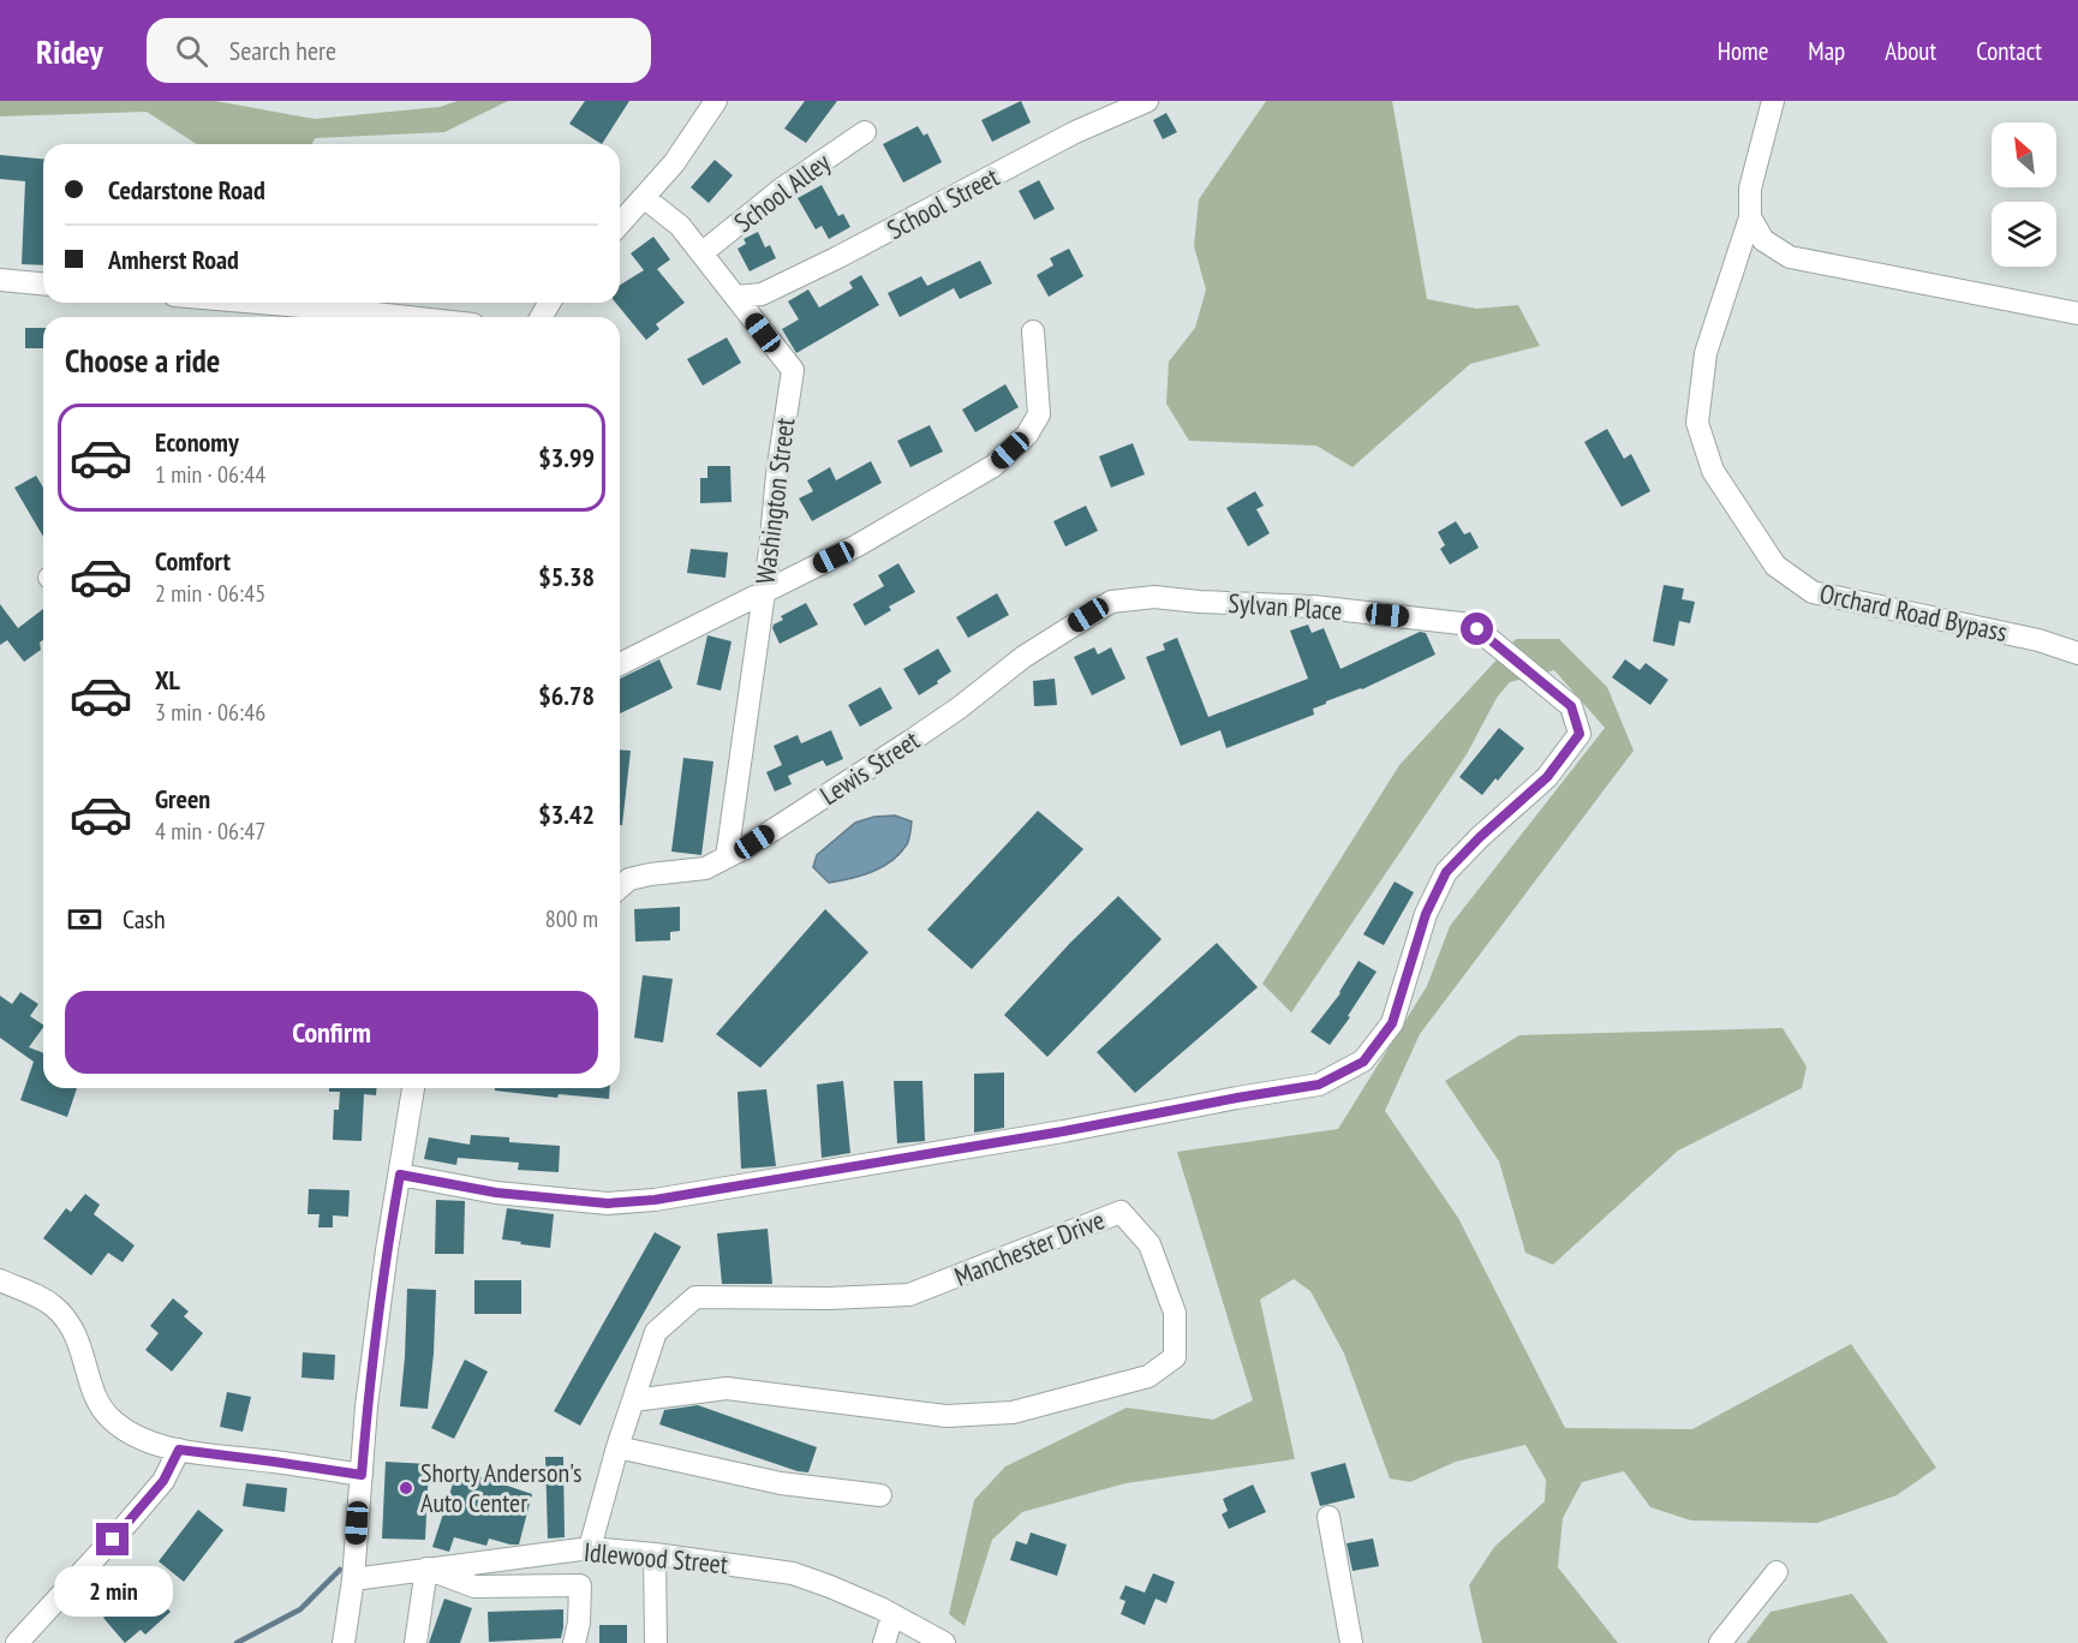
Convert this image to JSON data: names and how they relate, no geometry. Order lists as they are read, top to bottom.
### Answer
{
  "streets": {
    "street": [
      "School Alley",
      "School Street",
      "Washington Street",
      "Sylvan Place",
      "Orchard Road Bypass",
      "Lewis Street",
      "Manchester Drive",
      "Idlewood Street"
    ]
  },
  "crossings": [
    ["School Alley", "Washington Street"],
    ["School Street", "Washington Street"],
    ["Washington Street", "Lewis Street"],
    ["Sylvan Place", "Lewis Street"],
    ["Manchester Drive", "Idlewood Street"]
  ],
  "places": ["Shorty Anderson's Auto Center"],
  "north": "top left",
  "page": {
    "header": "Ridey",
    "search": "Search here",
    "nav": [
      "Home",
      "Map",
      "About",
      "Contact"
    ],
    "banner": ["Cedarstone Road", "Amherst Road"],
    "heading": "Choose a ride",
    "list": [
      {
        "name": "Economy",
        "note": "1 min · 06:44",
        "value": "$3.99"
      },
      {
        "name": "Comfort",
        "note": "2 min · 06:45",
        "value": "$5.38"
      },
      {
        "name": "XL",
        "note": "3 min · 06:46",
        "value": "$6.78"
      },
      {
        "name": "Green",
        "note": "4 min · 06:47",
        "value": "$3.42"
      }
    ],
    "pay": ["Cash", "800 m"],
    "buttons": "Confirm",
    "bubble": "2 min"
  }
}
